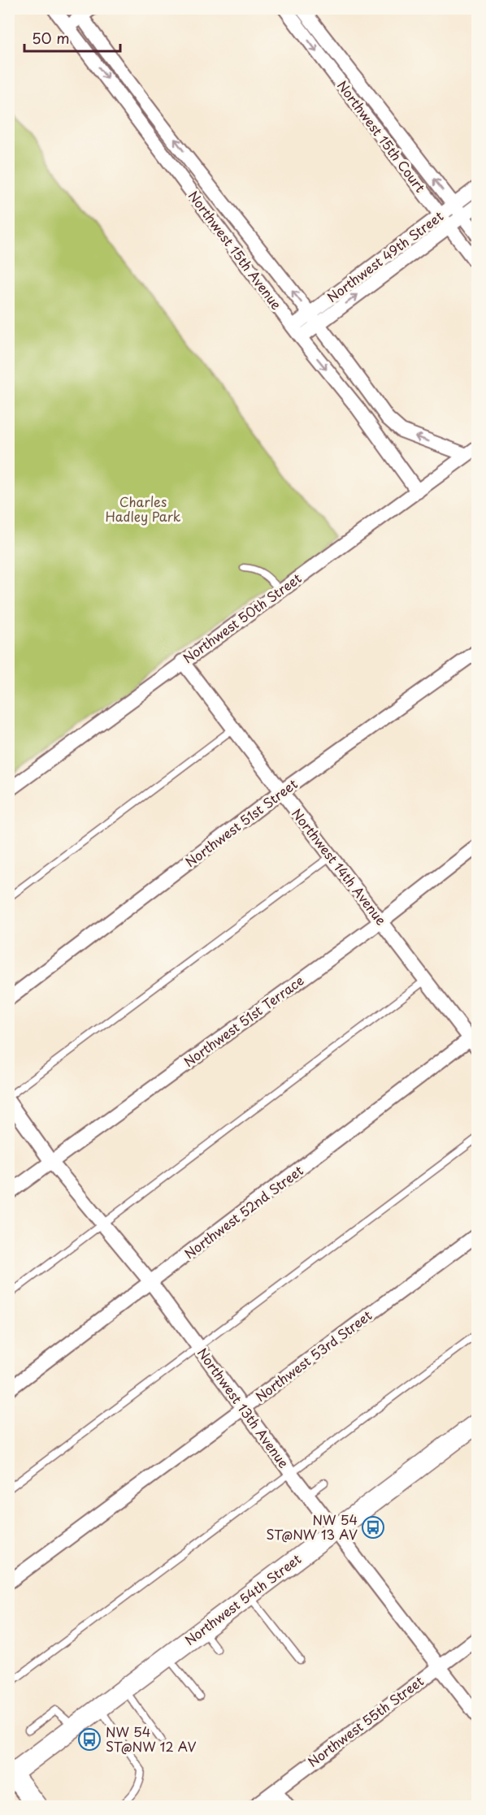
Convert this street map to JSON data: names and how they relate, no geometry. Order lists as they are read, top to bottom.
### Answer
{
  "streets": {
    "main road": ["Northwest 54th Street"],
    "street": [
      "Northwest 15th Court",
      "Northwest 15th Avenue",
      "Northwest 49th Street",
      "Northwest 50th Street",
      "Northwest 51st Street",
      "Northwest 14th Avenue",
      "Northwest 51st Terrace",
      "Northwest 52nd Street",
      "Northwest 53rd Street",
      "Northwest 13th Avenue",
      "Northwest 55th Street"
    ]
  },
  "crossings": [
    ["Northwest 15th Court", "Northwest 49th Street"],
    ["Northwest 15th Avenue", "Northwest 49th Street"],
    ["Northwest 15th Avenue", "Northwest 50th Street"],
    ["Northwest 50th Street", "Northwest 14th Avenue"],
    ["Northwest 51st Street", "Northwest 14th Avenue"],
    ["Northwest 14th Avenue", "Northwest 51st Terrace"],
    ["Northwest 14th Avenue", "Northwest 52nd Street"],
    ["Northwest 51st Terrace", "Northwest 13th Avenue"],
    ["Northwest 52nd Street", "Northwest 13th Avenue"],
    ["Northwest 53rd Street", "Northwest 13th Avenue"],
    ["Northwest 13th Avenue", "Northwest 54th Street"],
    ["Northwest 13th Avenue", "Northwest 55th Street"]
  ],
  "parks": ["Charles Hadley Park"],
  "places": {
    "bus stop": ["NW 54 ST@NW 13 AV", "NW 54 ST@NW 12 AV"]
  },
  "scale_bar": "50 m"
}
